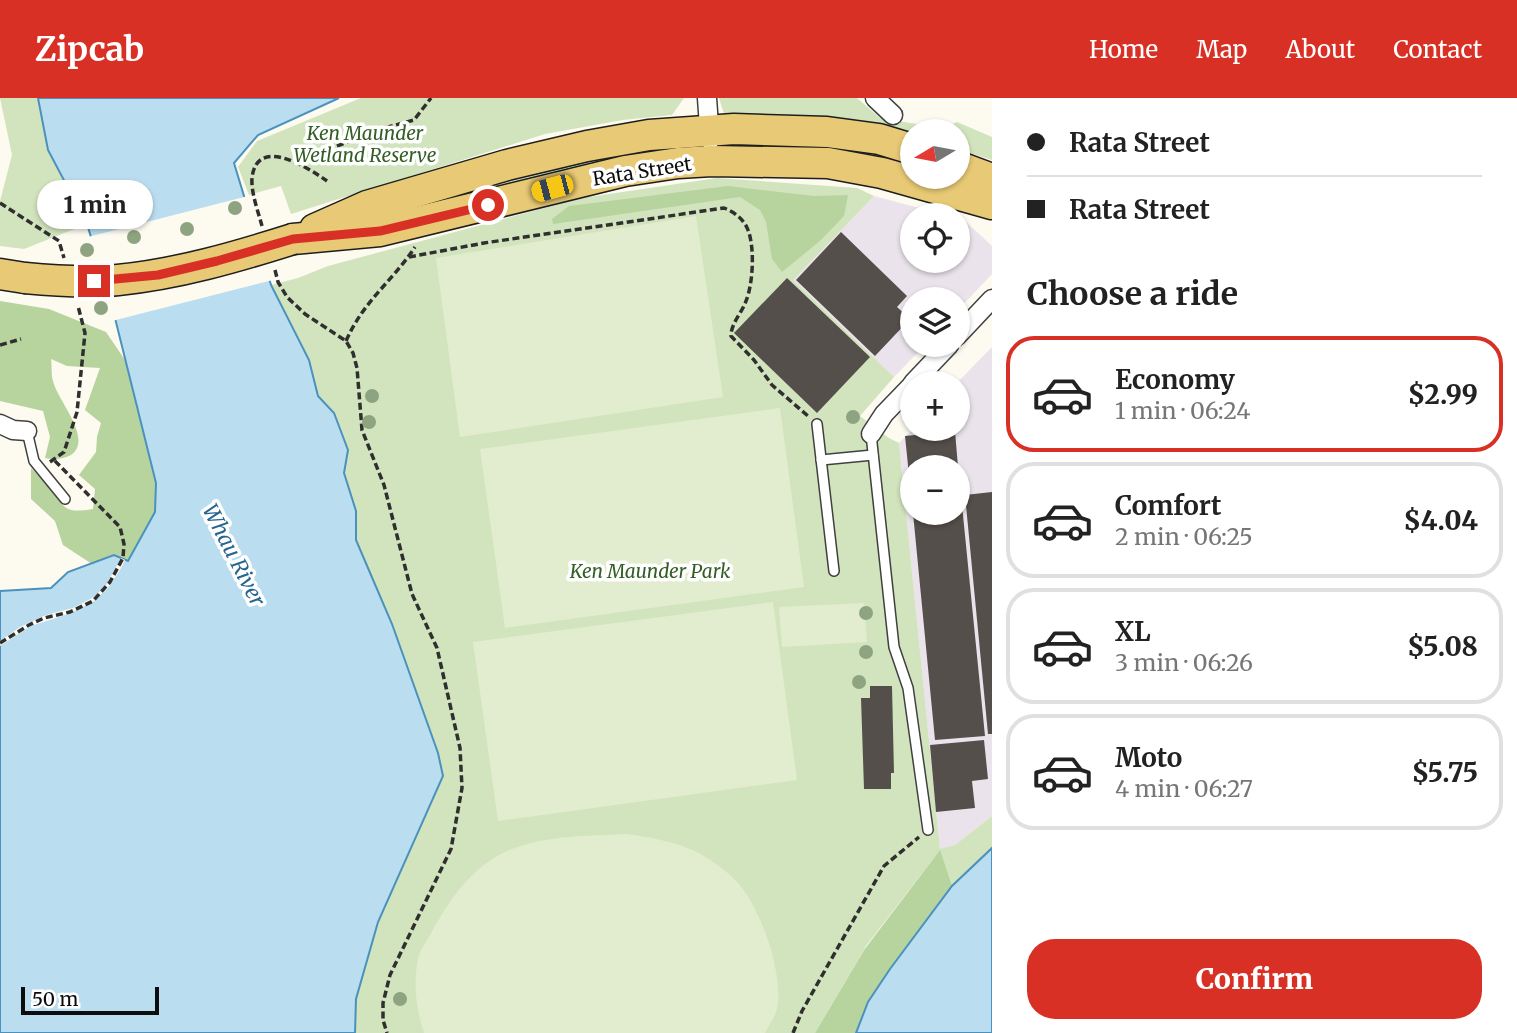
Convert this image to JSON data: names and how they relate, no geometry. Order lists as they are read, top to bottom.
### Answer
{
  "streets": {
    "main road": ["Rata Street"]
  },
  "water": ["Whau River"],
  "parks": ["Ken Maunder Wetland Reserve", "Ken Maunder Park"],
  "scale_bar": "50 m",
  "north": "left",
  "page": {
    "header": "Zipcab",
    "nav": [
      "Home",
      "Map",
      "About",
      "Contact"
    ],
    "banner": ["Rata Street", "Rata Street"],
    "map_buttons": ["+", "−"],
    "bubble": "1 min",
    "heading": "Choose a ride",
    "list": [
      {
        "name": "Economy",
        "note": "1 min · 06:24",
        "value": "$2.99"
      },
      {
        "name": "Comfort",
        "note": "2 min · 06:25",
        "value": "$4.04"
      },
      {
        "name": "XL",
        "note": "3 min · 06:26",
        "value": "$5.08"
      },
      {
        "name": "Moto",
        "note": "4 min · 06:27",
        "value": "$5.75"
      }
    ],
    "buttons": "Confirm",
    "scale": "50 m"
  }
}
